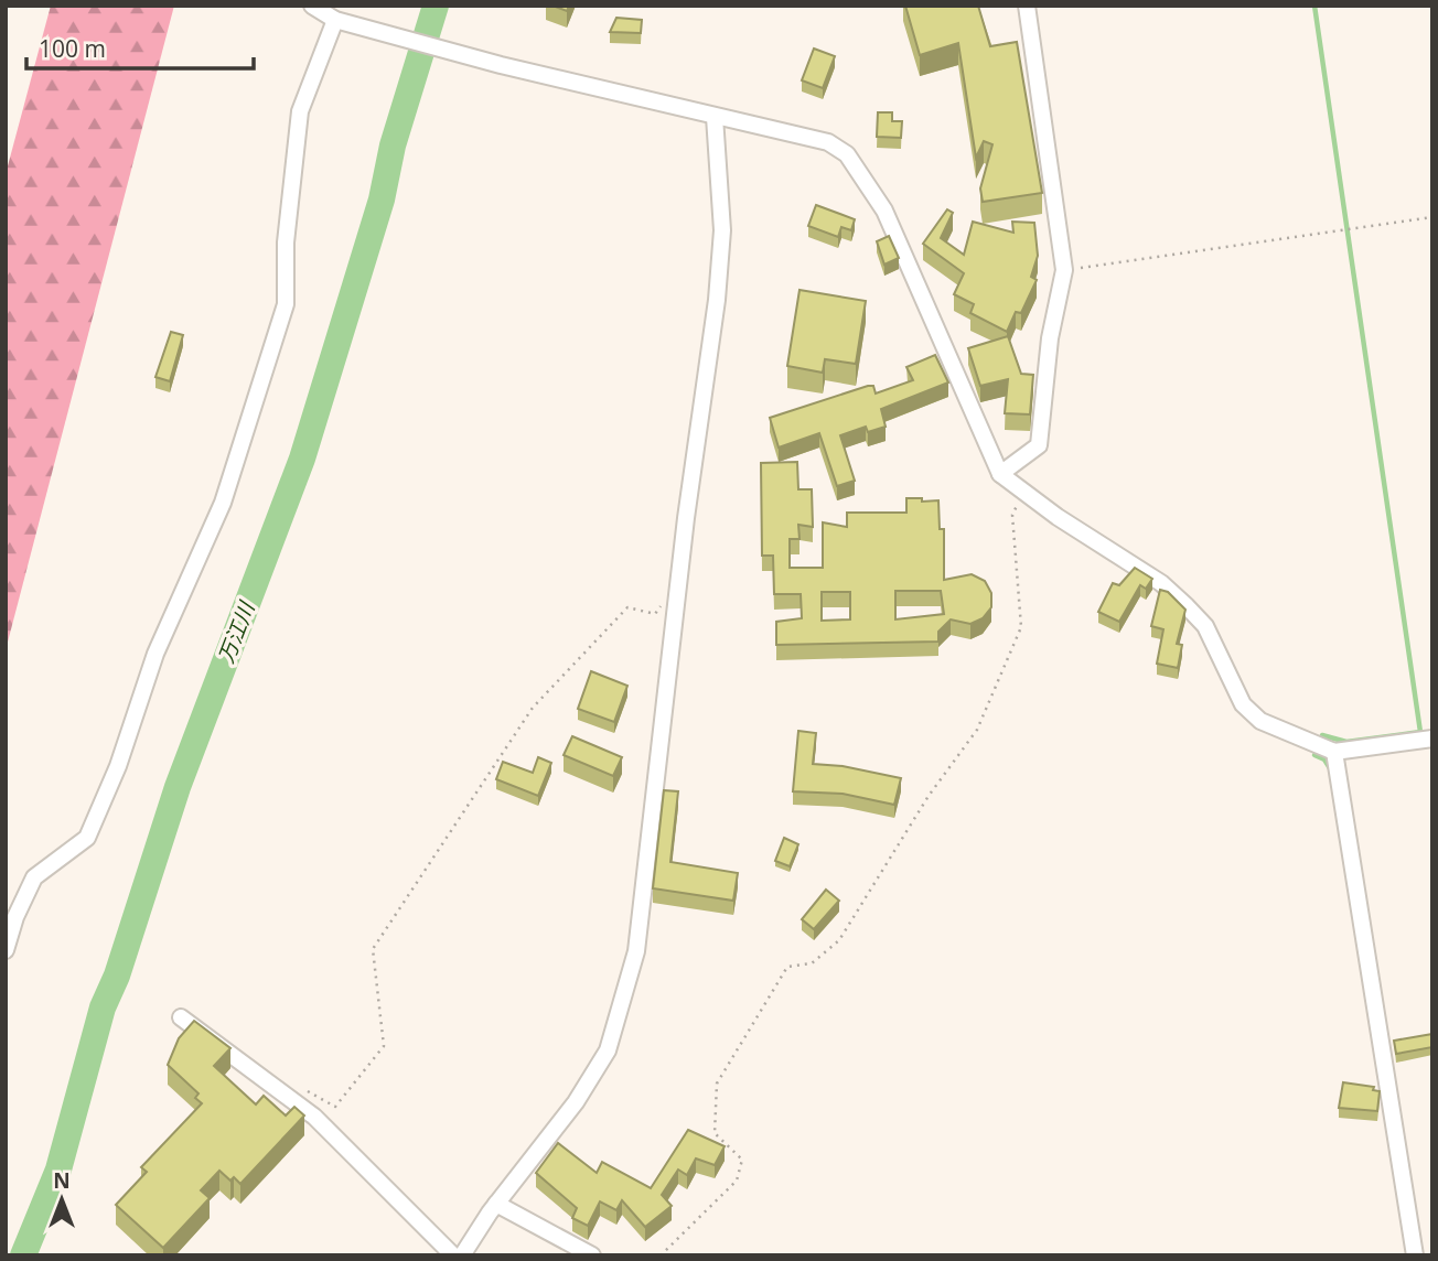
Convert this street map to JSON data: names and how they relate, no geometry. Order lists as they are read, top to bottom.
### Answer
{
  "water": ["万江川"],
  "scale_bar": "100 m",
  "north": "top"
}
